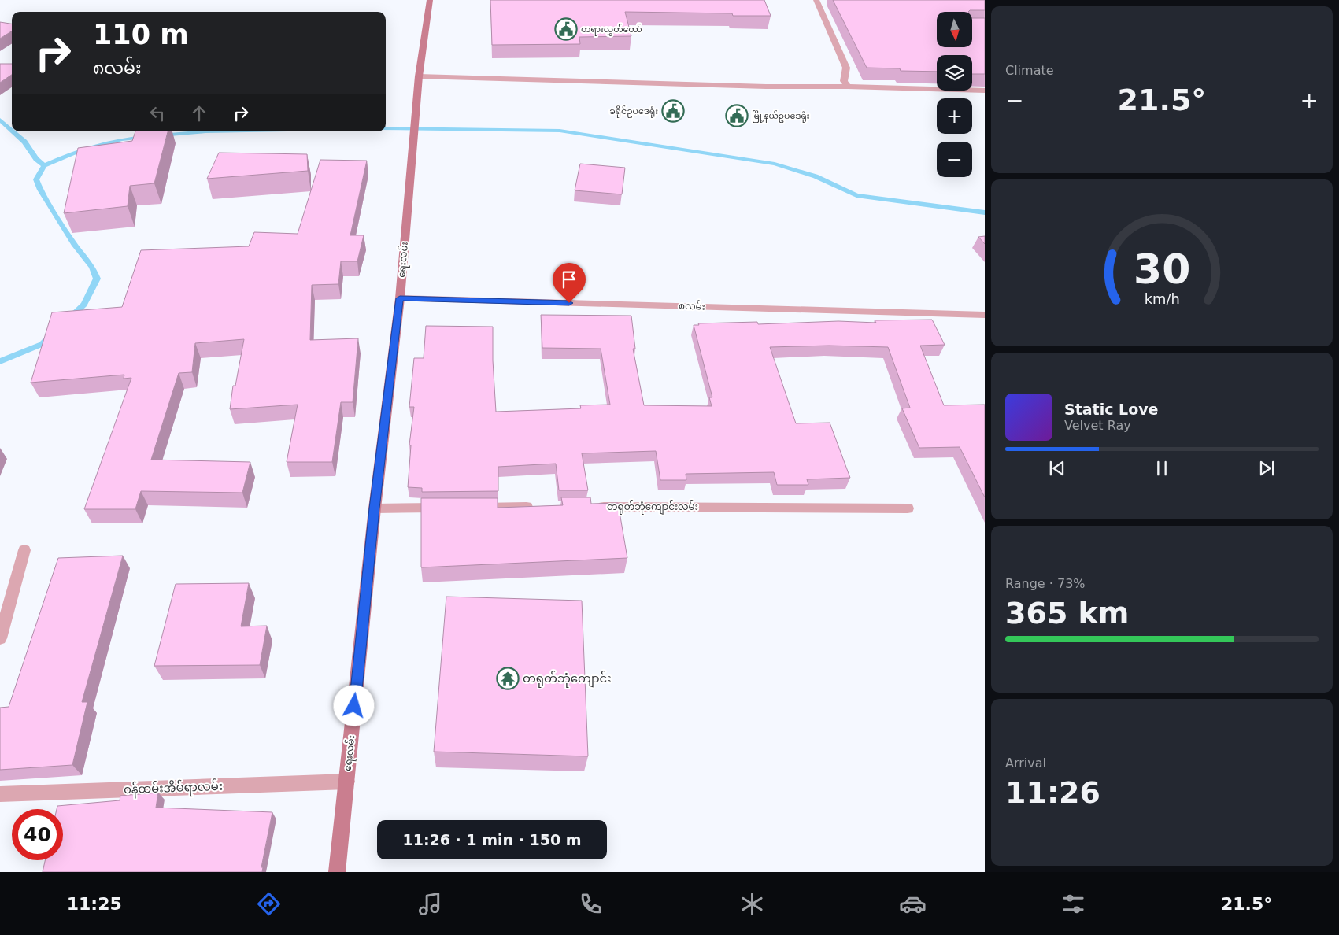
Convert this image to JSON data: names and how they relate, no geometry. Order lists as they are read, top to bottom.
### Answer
{
  "streets": {
    "street": [
      "ရေးလမ်း",
      "၈လမ်း",
      "တရုတ်ဘုံကျောင်းလမ်း",
      "၀န်ထမ်းအိမ်ရာလမ်း"
    ]
  },
  "crossings": [
    ["ရေးလမ်း", "၈လမ်း"],
    ["ရေးလမ်း", "၀န်ထမ်းအိမ်ရာလမ်း"]
  ],
  "places": {
    "public building": ["တရားလွှတ်တော်", "ခရိုင်ဥပဒေရုံး", "မြို့နယ်ဥပဒေရုံး"],
    "temple": ["တရုတ်ဘုံကျောင်း"]
  },
  "north": "bottom",
  "page": {
    "tile": [
      "Climate",
      ["Range · 73%", "365 km"],
      ["Arrival", "11:26"]
    ],
    "map_buttons": ["+", "−"],
    "turn": ["110 m", "၈လမ်း"],
    "heat": ["−", "21.5°", "+"],
    "song": ["Static Love", "Velvet Ray"],
    "limit": "40",
    "trip": "11:26 · 1 min · 150 m",
    "tabs": ["11:25", "21.5°"],
    "gauge": ["30", "km/h"]
  }
}
